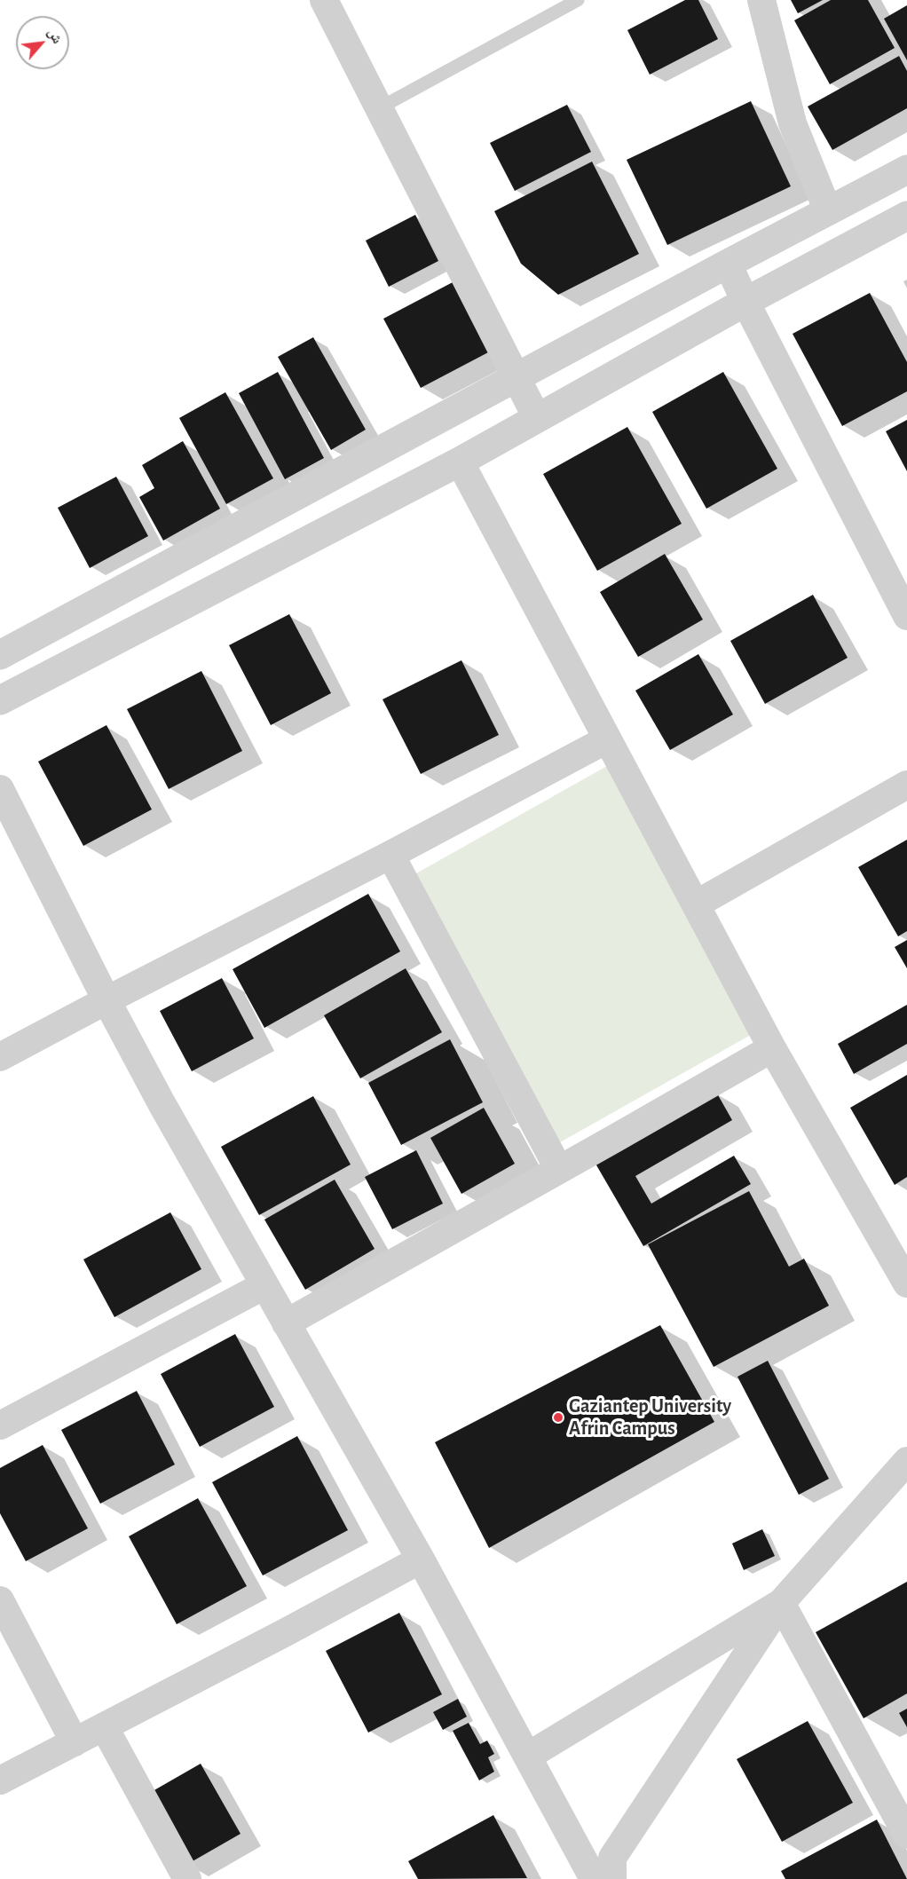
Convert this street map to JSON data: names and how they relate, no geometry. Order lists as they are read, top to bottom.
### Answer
{
  "places": ["Gaziantep University Afrin Campus"],
  "north": "top right"
}
